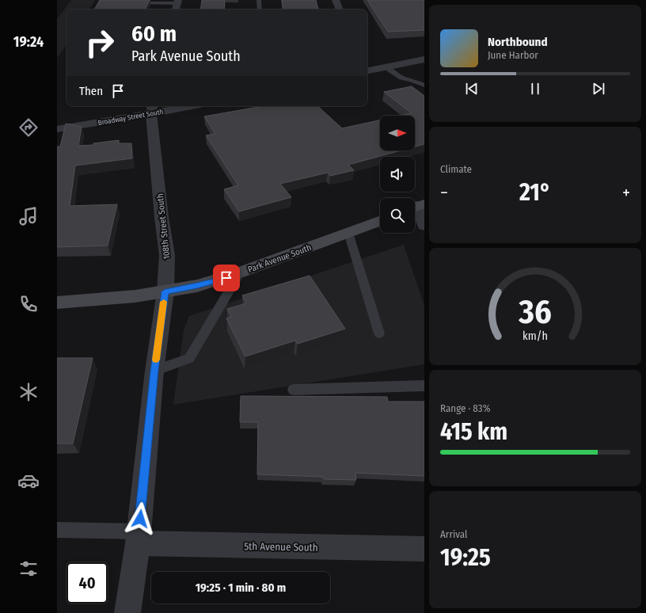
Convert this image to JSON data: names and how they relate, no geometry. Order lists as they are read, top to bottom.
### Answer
{
  "streets": {
    "main road": ["Park Avenue South"],
    "street": ["Broadway Street South", "108th Street South", "5th Avenue South"]
  },
  "crossings": [
    ["Broadway Street South", "108th Street South"],
    ["108th Street South", "Park Avenue South"],
    ["108th Street South", "5th Avenue South"]
  ],
  "north": "right",
  "page": {
    "tabs": "19:24",
    "turn": ["60 m", "Park Avenue South"],
    "song": ["Northbound", "June Harbor"],
    "then": "Then",
    "tile": [
      "Climate",
      ["Range · 83%", "415 km"],
      ["Arrival", "19:25"]
    ],
    "heat": ["−", "21°", "+"],
    "limit": "40",
    "trip": "19:25 · 1 min · 80 m",
    "gauge": ["36", "km/h"]
  }
}
